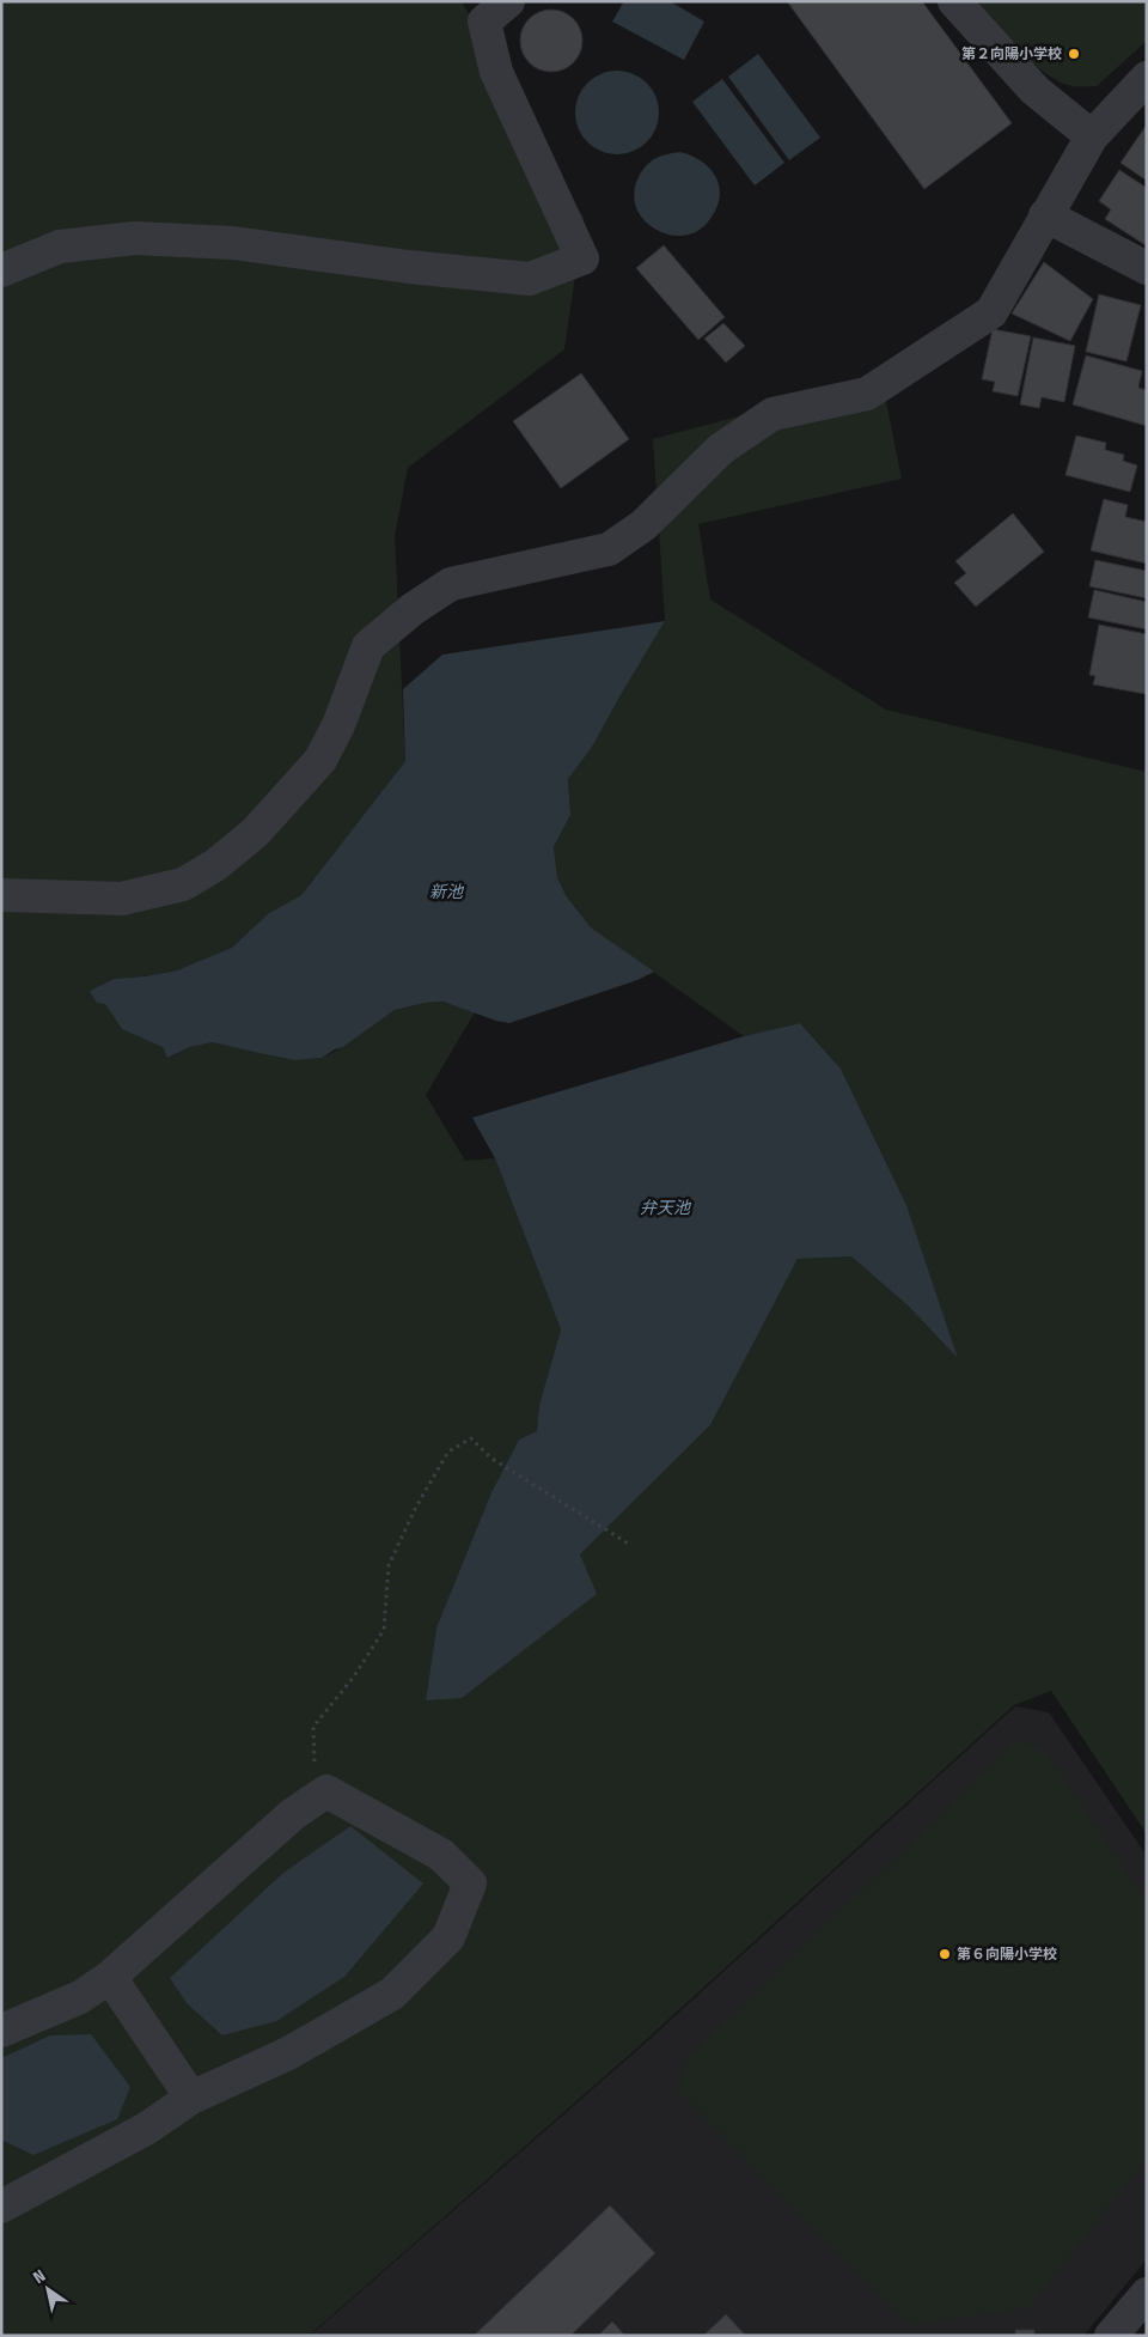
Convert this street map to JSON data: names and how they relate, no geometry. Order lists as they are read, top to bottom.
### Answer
{
  "water": ["新池", "弁天池"],
  "places": ["第２向陽小学校", "第６向陽小学校"],
  "north": "top left"
}
